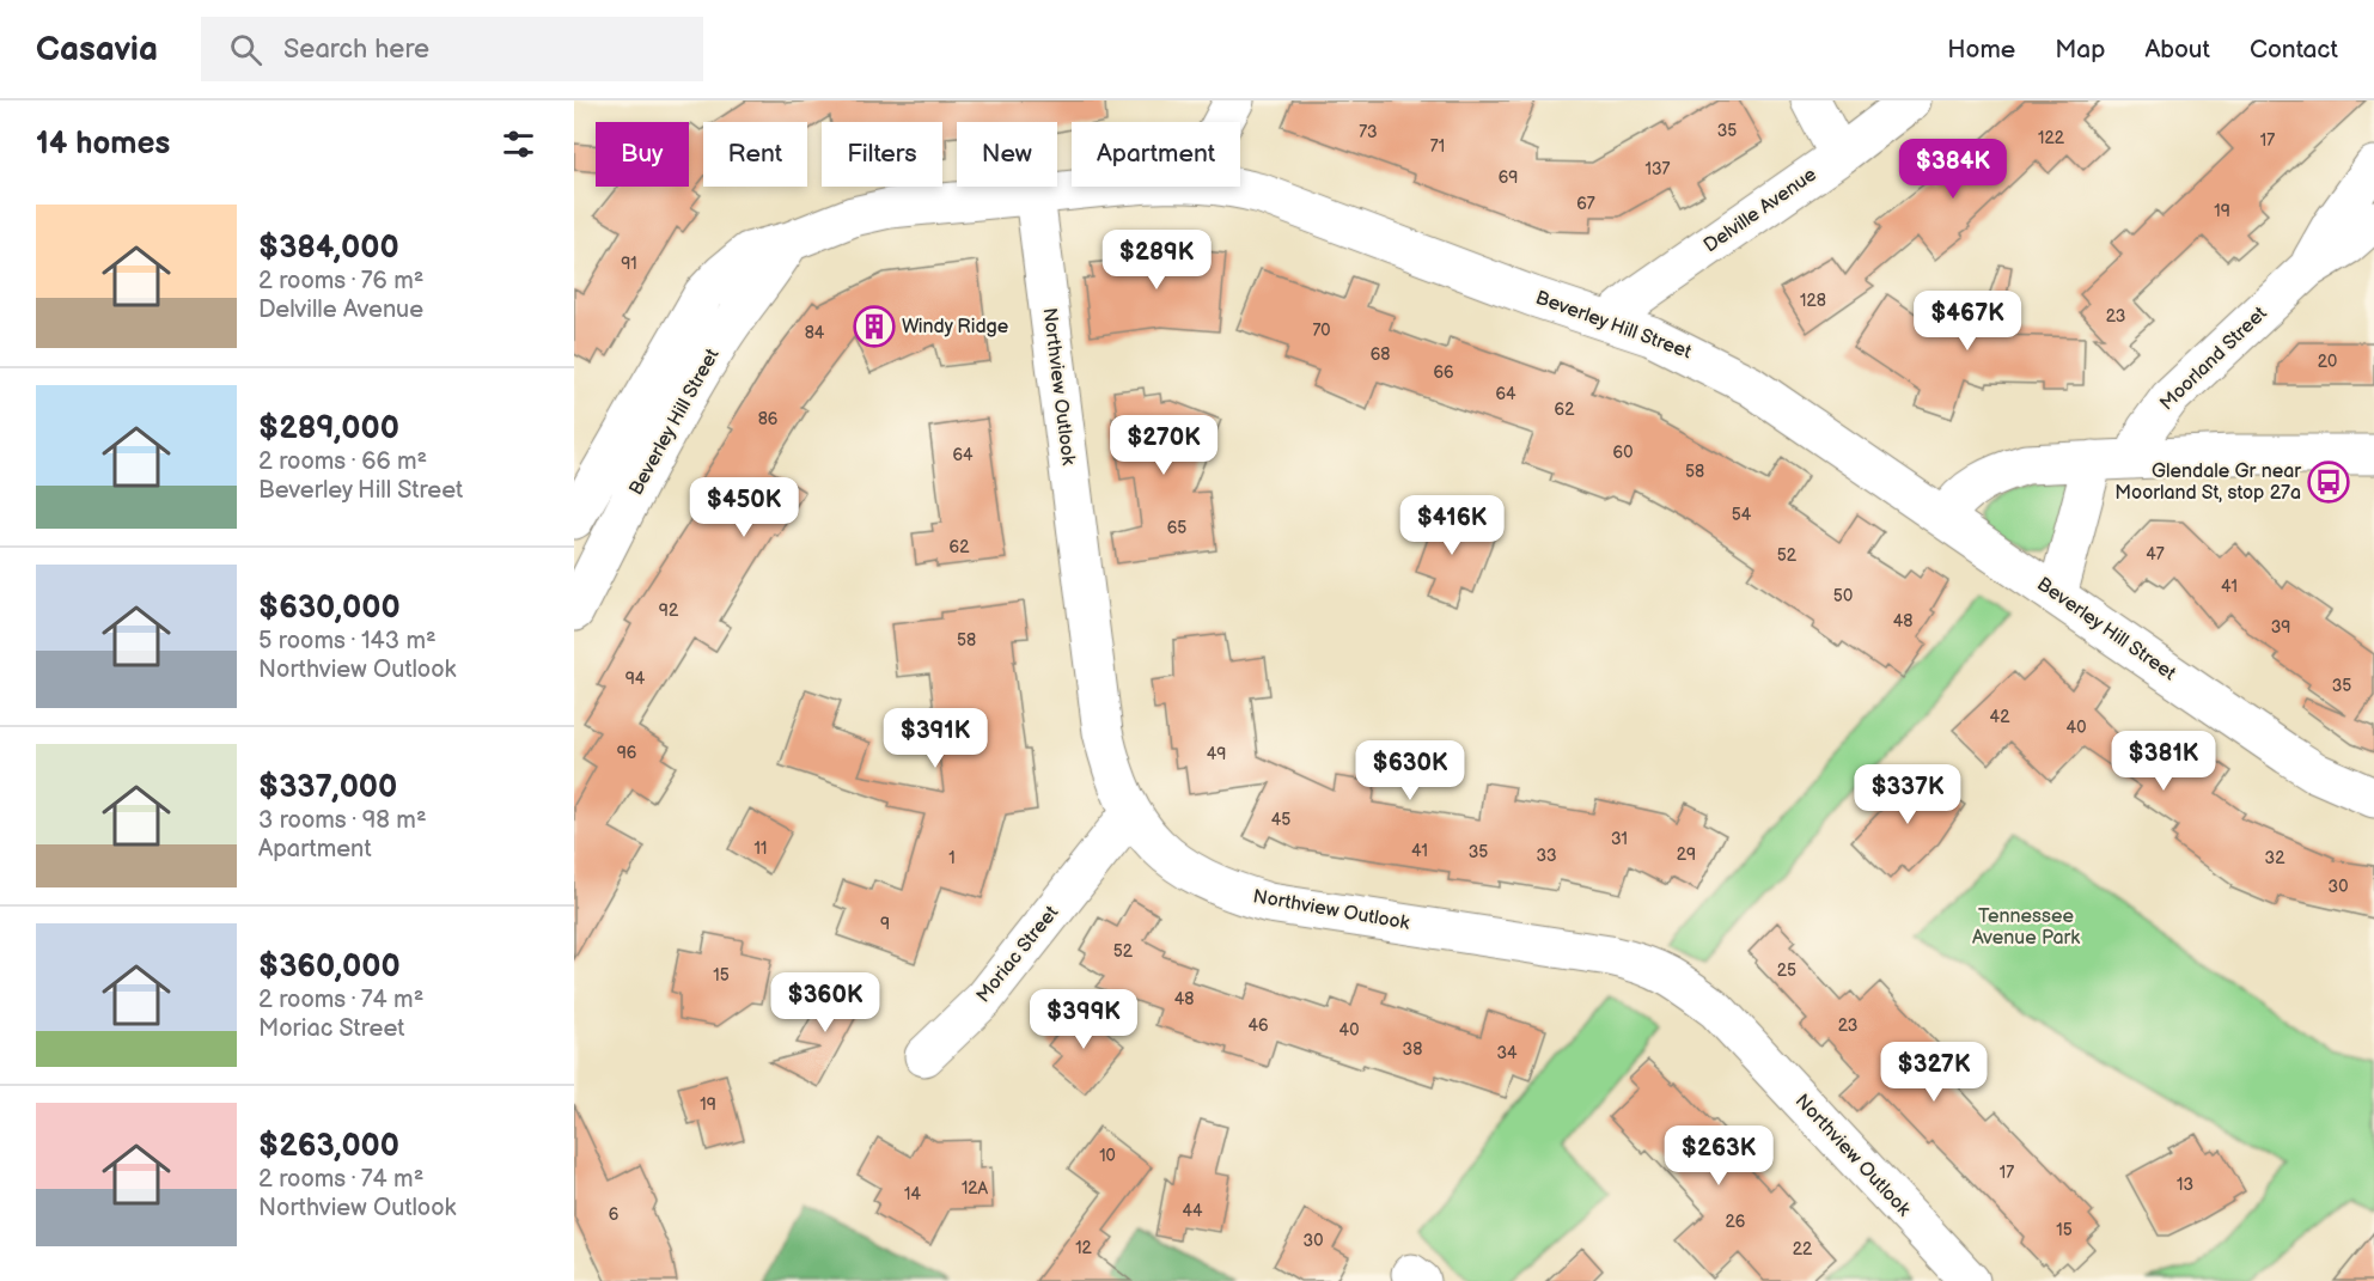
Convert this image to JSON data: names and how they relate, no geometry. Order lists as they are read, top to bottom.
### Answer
{
  "streets": {
    "street": [
      "Delville Avenue",
      "Beverley Hill Street",
      "Moorland Street",
      "Northview Outlook",
      "Moriac Street"
    ]
  },
  "crossings": [
    ["Delville Avenue", "Beverley Hill Street"],
    ["Beverley Hill Street", "Northview Outlook"],
    ["Northview Outlook", "Moriac Street"]
  ],
  "parks": ["Tennessee Avenue Park"],
  "places": {
    "building": ["Windy Ridge"],
    "bus stop": ["Glendale Gr near Moorland St, stop 27a"]
  },
  "house_numbers": [
    "35",
    "73",
    "122",
    "17",
    "71",
    "137",
    "69",
    "67",
    "19",
    "91",
    "128",
    "23",
    "70",
    "84",
    "68",
    "20",
    "66",
    "64",
    "62",
    "86",
    "60",
    "64",
    "58",
    "54",
    "65",
    "62",
    "47",
    "52",
    "41",
    "50",
    "92",
    "48",
    "39",
    "58",
    "94",
    "35",
    "42",
    "40",
    "96",
    "49",
    "45",
    "31",
    "11",
    "41",
    "35",
    "29",
    "33",
    "1",
    "32",
    "30",
    "9",
    "52",
    "25",
    "15",
    "48",
    "46",
    "23",
    "40",
    "38",
    "34",
    "19",
    "10",
    "17",
    "13",
    "12A",
    "14",
    "44",
    "6",
    "26",
    "15",
    "30",
    "12",
    "22"
  ],
  "page": {
    "header": "Casavia",
    "search": "Search here",
    "nav": [
      "Home",
      "Map",
      "About",
      "Contact"
    ],
    "heading": "14 homes",
    "chip": [
      "Buy",
      "Rent",
      "Filters",
      "New",
      "Apartment"
    ],
    "price": [
      "$384K",
      "$289K",
      "$467K",
      "$270K",
      "$450K",
      "$416K",
      "$391K",
      "$381K",
      "$630K",
      "$337K",
      "$360K",
      "$399K",
      "$327K",
      "$263K"
    ],
    "list": [
      {
        "name": "$384,000",
        "note": "2 rooms · 76 m² · Delville Avenue"
      },
      {
        "name": "$289,000",
        "note": "2 rooms · 66 m² · Beverley Hill Street"
      },
      {
        "name": "$630,000",
        "note": "5 rooms · 143 m² · Northview Outlook"
      },
      {
        "name": "$337,000",
        "note": "3 rooms · 98 m² · Apartment"
      },
      {
        "name": "$360,000",
        "note": "2 rooms · 74 m² · Moriac Street"
      },
      {
        "name": "$263,000",
        "note": "2 rooms · 74 m² · Northview Outlook"
      }
    ]
  }
}
